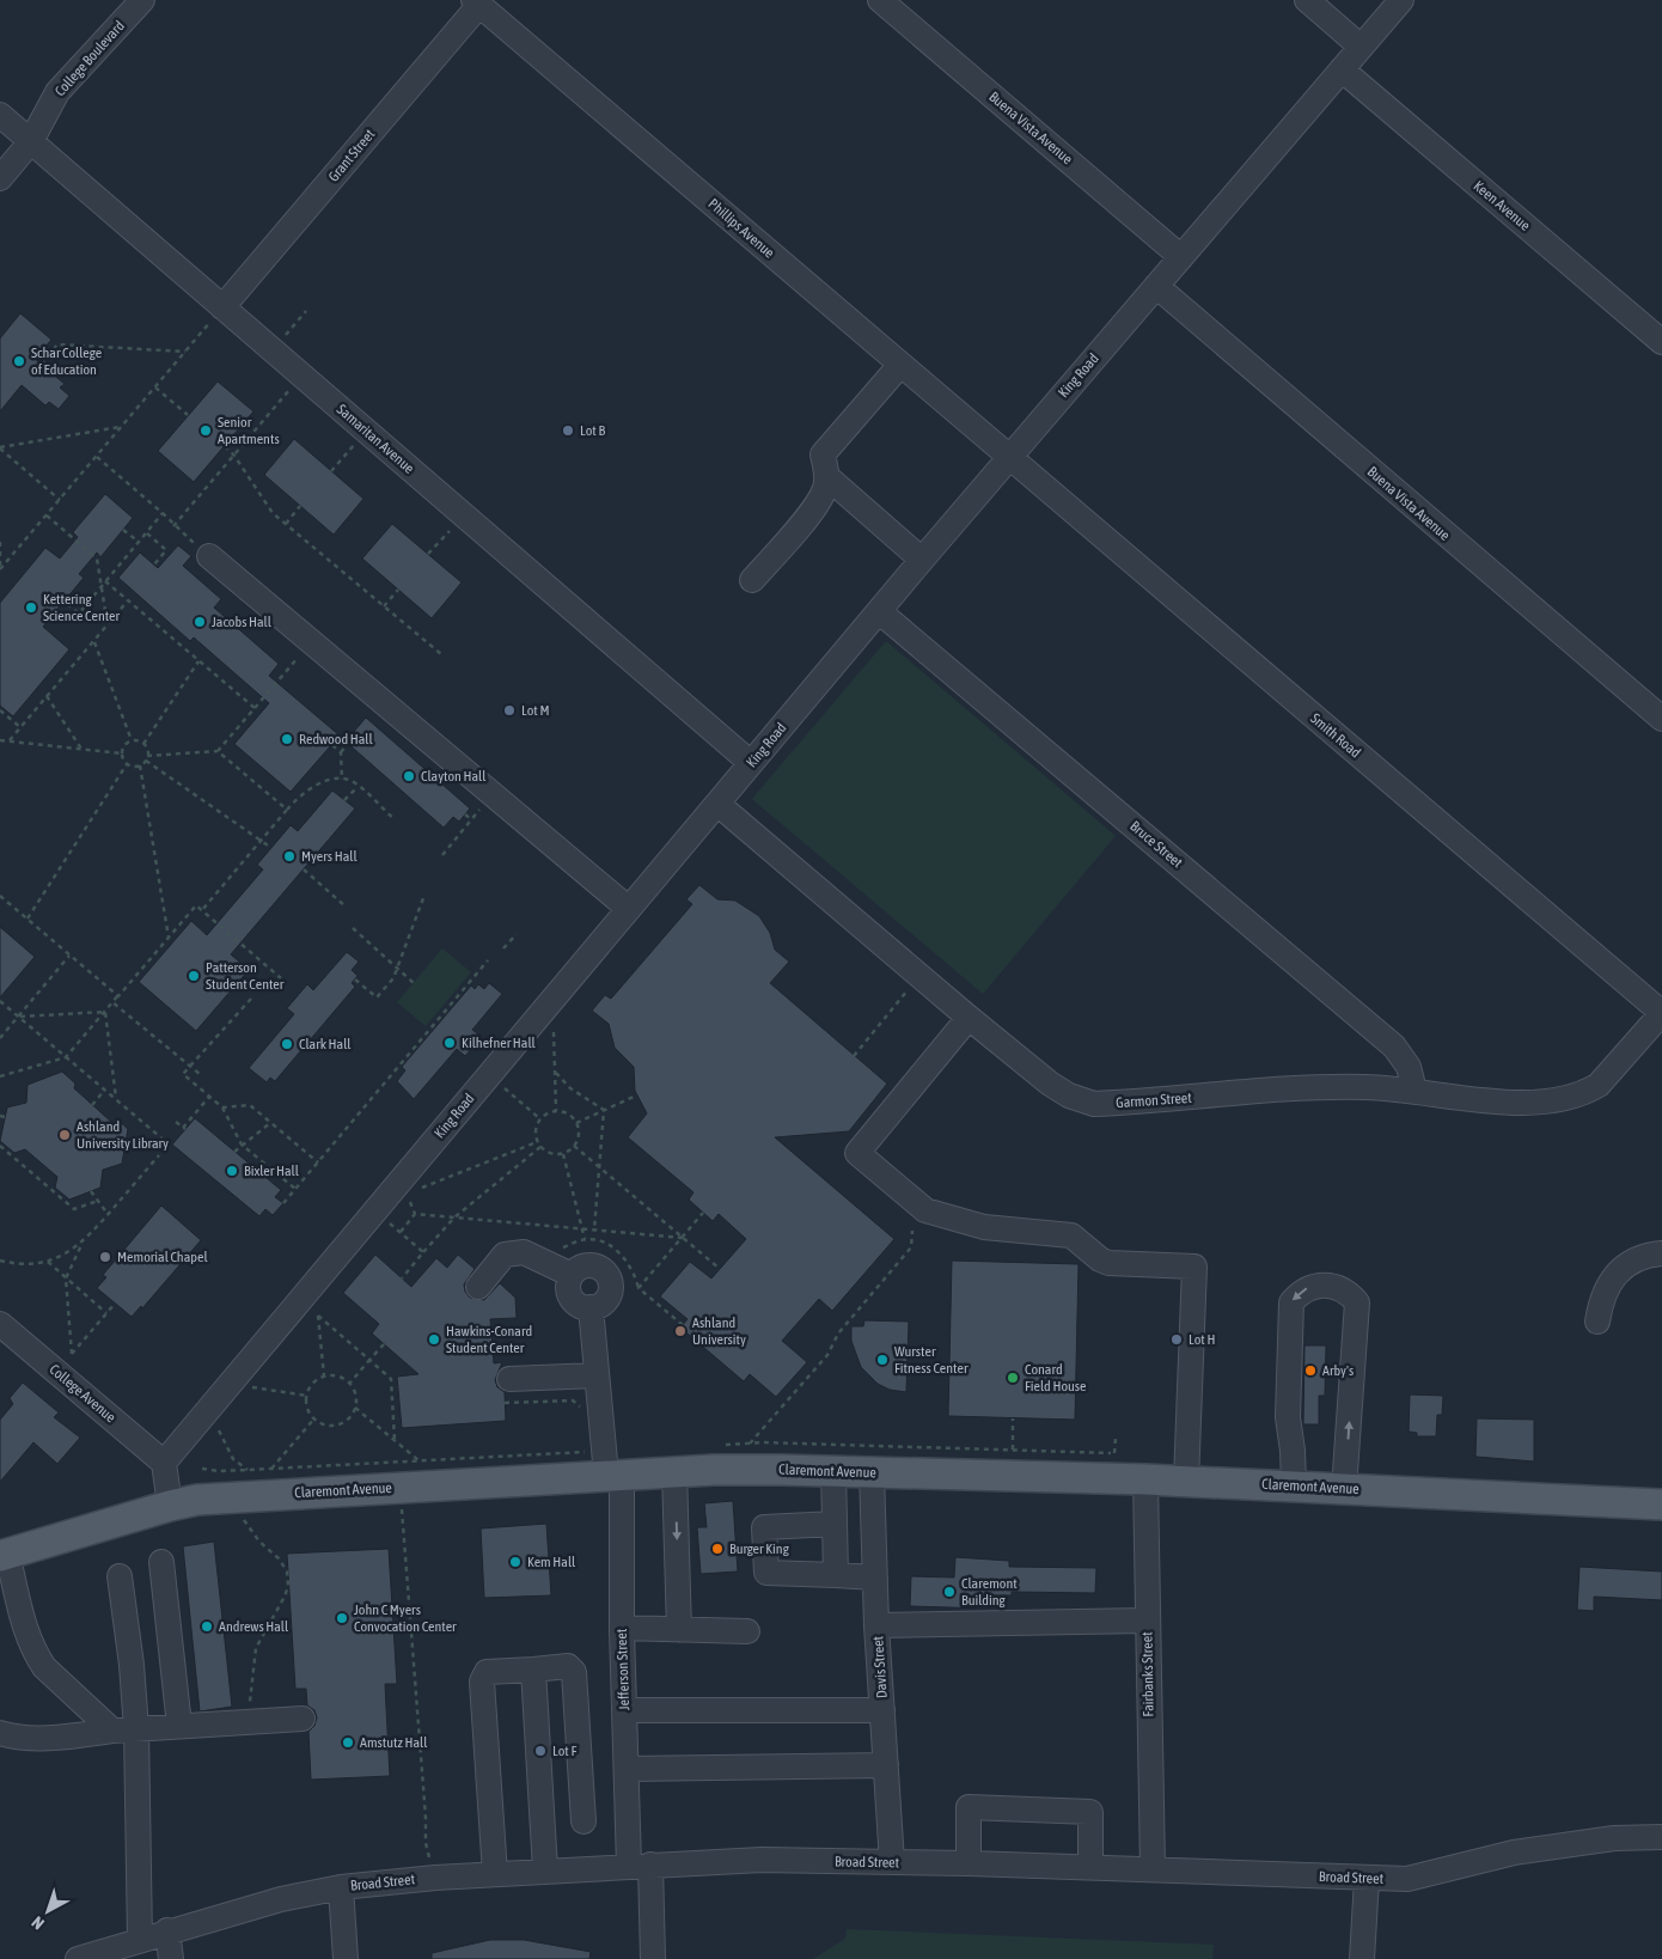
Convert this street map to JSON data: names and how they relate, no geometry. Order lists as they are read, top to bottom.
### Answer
{
  "streets": {
    "main road": ["Claremont Avenue"],
    "street": [
      "College Boulevard",
      "Buena Vista Avenue",
      "Grant Street",
      "Keen Avenue",
      "Phillips Avenue",
      "King Road",
      "Samaritan Avenue",
      "Smith Road",
      "Bruce Street",
      "Garmon Street",
      "College Avenue",
      "Davis Street",
      "Jefferson Street",
      "Fairbanks Street",
      "Broad Street"
    ]
  },
  "crossings": [
    ["College Boulevard", "Samaritan Avenue"],
    ["Buena Vista Avenue", "King Road"],
    ["Grant Street", "Phillips Avenue"],
    ["Grant Street", "Samaritan Avenue"],
    ["Keen Avenue", "King Road"],
    ["Phillips Avenue", "King Road"],
    ["Phillips Avenue", "Smith Road"],
    ["King Road", "Samaritan Avenue"],
    ["King Road", "Smith Road"],
    ["King Road", "Bruce Street"],
    ["King Road", "Garmon Street"],
    ["King Road", "College Avenue"],
    ["Smith Road", "Garmon Street"],
    ["Bruce Street", "Garmon Street"],
    ["Claremont Avenue", "Davis Street"],
    ["Claremont Avenue", "Jefferson Street"],
    ["Claremont Avenue", "Fairbanks Street"],
    ["Davis Street", "Broad Street"],
    ["Jefferson Street", "Broad Street"],
    ["Fairbanks Street", "Broad Street"]
  ],
  "places": [
    "Schar College of Education",
    "Senior Apartments",
    "Lot B",
    "Kettering Science Center",
    "Jacobs Hall",
    "Lot M",
    "Redwood Hall",
    "Clayton Hall",
    "Myers Hall",
    "Patterson Student Center",
    "Kilhefner Hall",
    "Clark Hall",
    "Ashland University Library",
    "Bixler Hall",
    "Memorial Chapel",
    "Ashland University",
    "Hawkins-Conard Student Center",
    "Lot H",
    "Wurster Fitness Center",
    "Arby's",
    "Conard Field House",
    "Burger King",
    "Kem Hall",
    "Claremont Building",
    "John C Myers Convocation Center",
    "Andrews Hall",
    "Amstutz Hall",
    "Lot F"
  ],
  "north": "bottom left"
}
